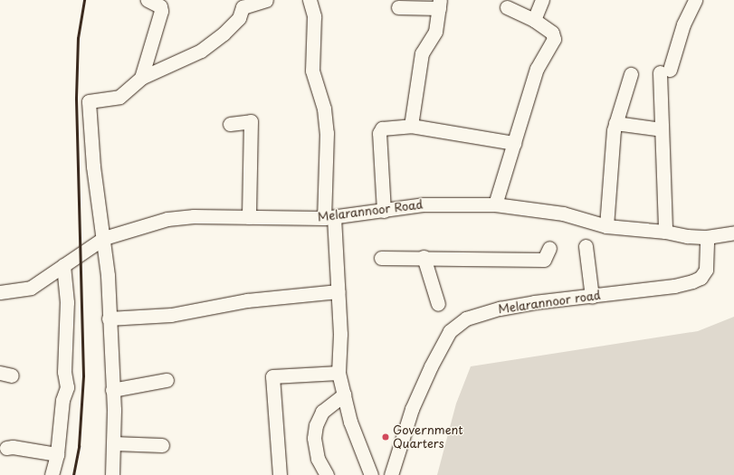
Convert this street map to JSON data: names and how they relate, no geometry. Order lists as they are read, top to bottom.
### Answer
{
  "streets": {
    "street": ["Melarannoor Road", "Melarannoor road"]
  },
  "crossings": [
    ["Melarannoor Road", "Melarannoor road"]
  ],
  "places": ["Government Quarters"]
}
